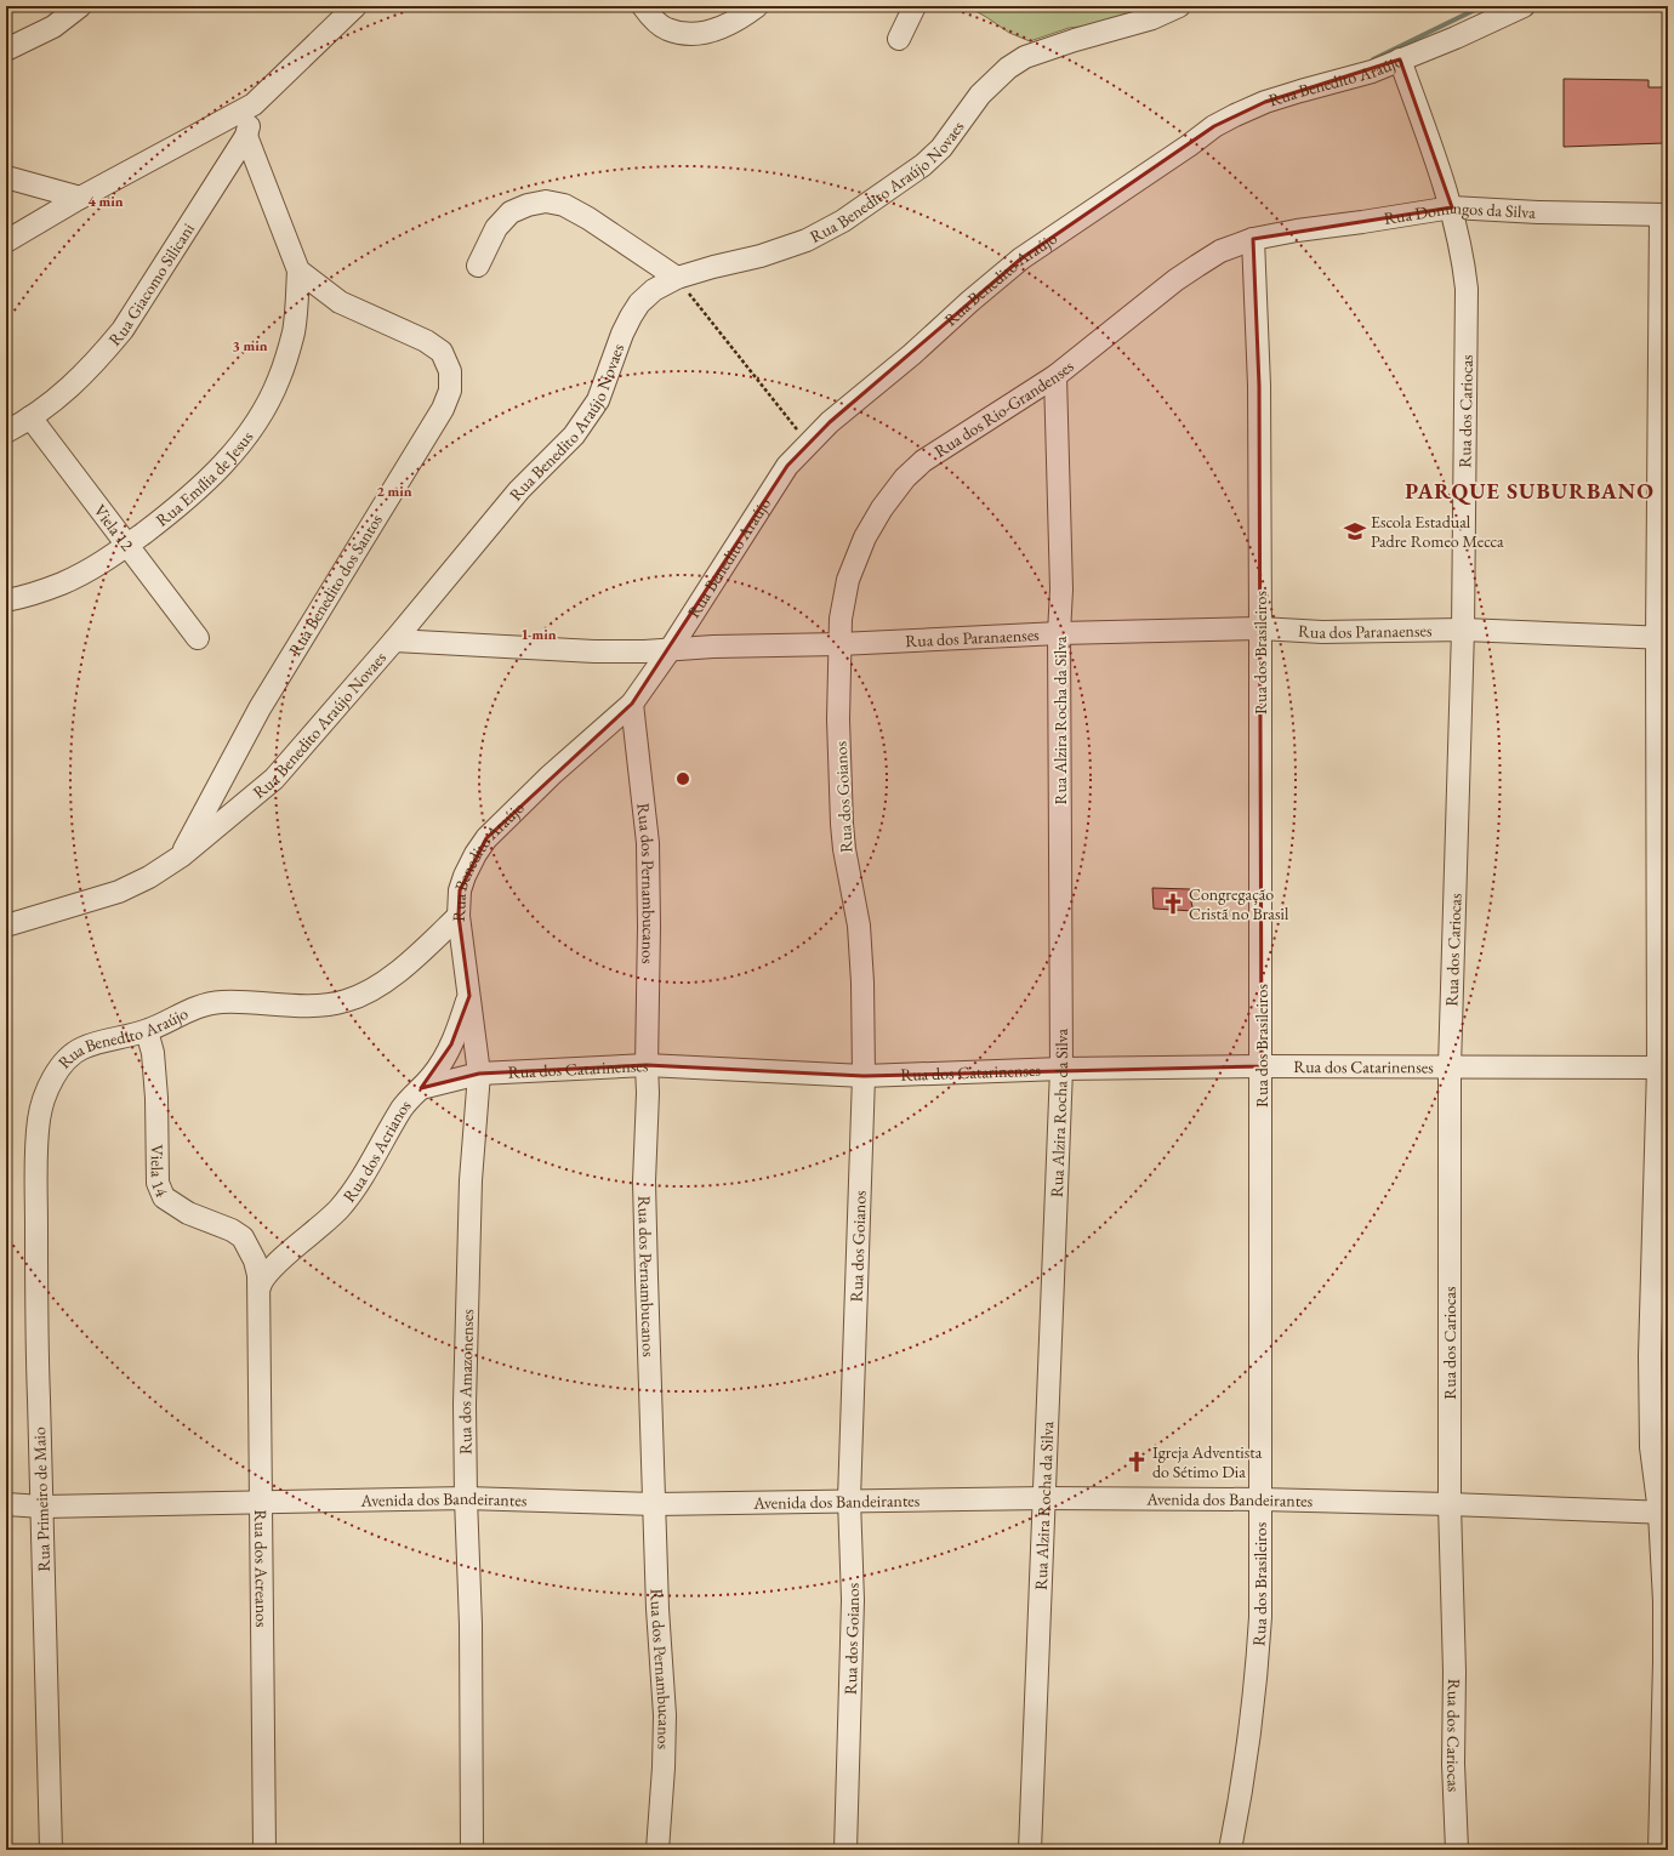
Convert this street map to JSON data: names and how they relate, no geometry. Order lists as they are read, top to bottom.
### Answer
{
  "streets": {
    "street": [
      "Rua Benedito Araújo",
      "Rua Benedito Araújo Novaes",
      "Rua Domingos da Silva",
      "Rua Giacomo Silicani",
      "Rua dos Rio-Grandenses",
      "Rua dos Cariocas",
      "Rua Emília de Jesus",
      "Viela 12",
      "Rua Benedito dos Santos",
      "Rua dos Paranaenses",
      "Rua dos Brasileiros",
      "Rua Alzira Rocha da Silva",
      "Rua dos Goianos",
      "Rua dos Pernambucanos",
      "Rua dos Catarinenses",
      "Rua dos Acrianos",
      "Viela 14",
      "Rua dos Amazonenses",
      "Rua Primeiro de Maio",
      "Avenida dos Bandeirantes",
      "Rua dos Acreanos"
    ]
  },
  "crossings": [
    ["Rua Benedito Araújo", "Rua dos Cariocas"],
    ["Rua Benedito Araújo", "Rua dos Paranaenses"],
    ["Rua Benedito Araújo", "Rua dos Pernambucanos"],
    ["Rua Benedito Araújo", "Viela 14"],
    ["Rua Benedito Araújo", "Rua dos Amazonenses"],
    ["Rua Benedito Araújo", "Rua Primeiro de Maio"],
    ["Rua Benedito Araújo Novaes", "Rua Benedito dos Santos"],
    ["Rua Benedito Araújo Novaes", "Rua dos Paranaenses"],
    ["Rua Domingos da Silva", "Rua dos Rio-Grandenses"],
    ["Rua Domingos da Silva", "Rua dos Cariocas"],
    ["Rua Domingos da Silva", "Rua dos Brasileiros"],
    ["Rua Giacomo Silicani", "Viela 12"],
    ["Rua dos Rio-Grandenses", "Rua dos Paranaenses"],
    ["Rua dos Rio-Grandenses", "Rua dos Brasileiros"],
    ["Rua dos Rio-Grandenses", "Rua Alzira Rocha da Silva"],
    ["Rua dos Rio-Grandenses", "Rua dos Goianos"],
    ["Rua dos Cariocas", "Rua dos Paranaenses"],
    ["Rua dos Cariocas", "Rua dos Catarinenses"],
    ["Rua dos Cariocas", "Avenida dos Bandeirantes"],
    ["Rua Emília de Jesus", "Viela 12"],
    ["Rua Emília de Jesus", "Rua Benedito dos Santos"],
    ["Rua dos Paranaenses", "Rua dos Brasileiros"],
    ["Rua dos Paranaenses", "Rua Alzira Rocha da Silva"],
    ["Rua dos Paranaenses", "Rua dos Goianos"],
    ["Rua dos Brasileiros", "Rua dos Catarinenses"],
    ["Rua dos Brasileiros", "Avenida dos Bandeirantes"],
    ["Rua Alzira Rocha da Silva", "Rua dos Catarinenses"],
    ["Rua Alzira Rocha da Silva", "Avenida dos Bandeirantes"],
    ["Rua dos Goianos", "Rua dos Catarinenses"],
    ["Rua dos Goianos", "Avenida dos Bandeirantes"],
    ["Rua dos Pernambucanos", "Rua dos Catarinenses"],
    ["Rua dos Pernambucanos", "Avenida dos Bandeirantes"],
    ["Rua dos Catarinenses", "Rua dos Acrianos"],
    ["Rua dos Catarinenses", "Rua dos Amazonenses"],
    ["Rua dos Acrianos", "Viela 14"],
    ["Rua dos Acrianos", "Rua dos Amazonenses"],
    ["Rua dos Acrianos", "Rua dos Acreanos"],
    ["Viela 14", "Rua dos Acreanos"],
    ["Rua dos Amazonenses", "Avenida dos Bandeirantes"],
    ["Rua Primeiro de Maio", "Avenida dos Bandeirantes"],
    ["Avenida dos Bandeirantes", "Rua dos Acreanos"]
  ],
  "districts": ["PARQUE SUBURBANO"],
  "places": {
    "school or university": ["Escola Estadual Padre Romeo Mecca"],
    "church": ["Congregação Cristã no Brasil", "Igreja Adventista do Sétimo Dia"]
  },
  "rings": [
    "4 min",
    "3 min",
    "2 min",
    "1 min"
  ]
}
